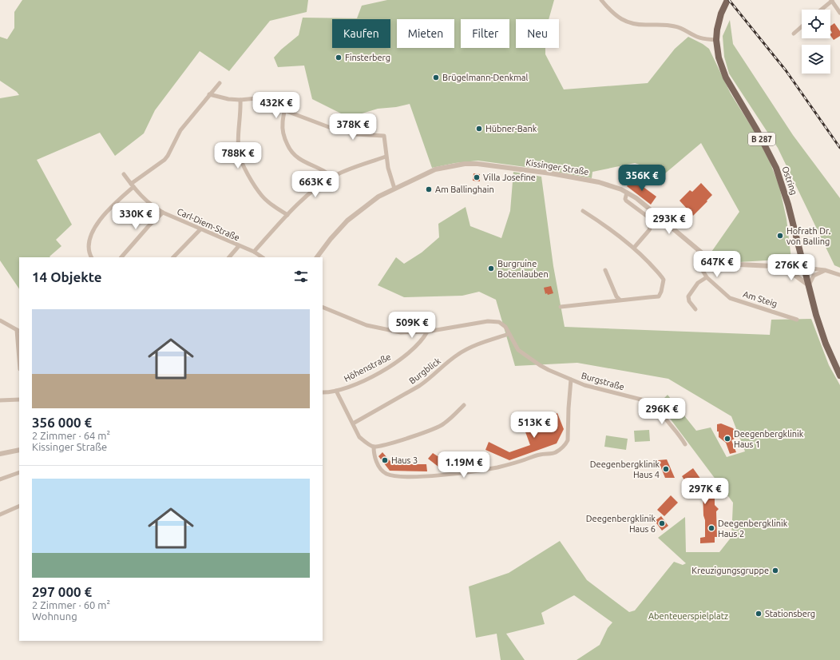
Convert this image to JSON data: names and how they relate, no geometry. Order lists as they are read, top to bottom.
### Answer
{
  "streets": {
    "main road": ["B 287", "Ostring"],
    "street": [
      "Kissinger Straße",
      "Carl-Diem-Straße",
      "Am Steig",
      "Höhenstraße",
      "Burgblick",
      "Burgstraße"
    ]
  },
  "crossings": [
    ["Kissinger Straße", "Ostring"],
    ["Kissinger Straße", "Am Steig"],
    ["Höhenstraße", "Burgstraße"],
    ["Burgblick", "Burgstraße"]
  ],
  "parks": ["Abenteuerspielplatz"],
  "places": [
    "Finsterberg",
    "Brügelmann-Denkmal",
    "Hübner-Bank",
    "Villa Josefine",
    "Am Ballinghain",
    "Hofrath Dr. von Balling",
    "Burgruine Botenlauben",
    "Deegenbergklinik Haus 1",
    "Haus 3",
    "Deegenbergklinik Haus 4",
    "Deegenbergklinik Haus 6",
    "Deegenbergklinik Haus 2",
    "Kreuzigungsgruppe",
    "Stationsberg"
  ],
  "page": {
    "chip": [
      "Kaufen",
      "Mieten",
      "Filter",
      "Neu"
    ],
    "price": [
      "432K €",
      "378K €",
      "788K €",
      "356K €",
      "663K €",
      "330K €",
      "293K €",
      "647K €",
      "276K €",
      "509K €",
      "296K €",
      "513K €",
      "1.19M €",
      "297K €"
    ],
    "heading": "14 Objekte",
    "list": [
      {
        "name": "356 000 €",
        "note": "2 Zimmer · 64 m² · Kissinger Straße"
      },
      {
        "name": "297 000 €",
        "note": "2 Zimmer · 60 m² · Wohnung"
      }
    ]
  }
}
